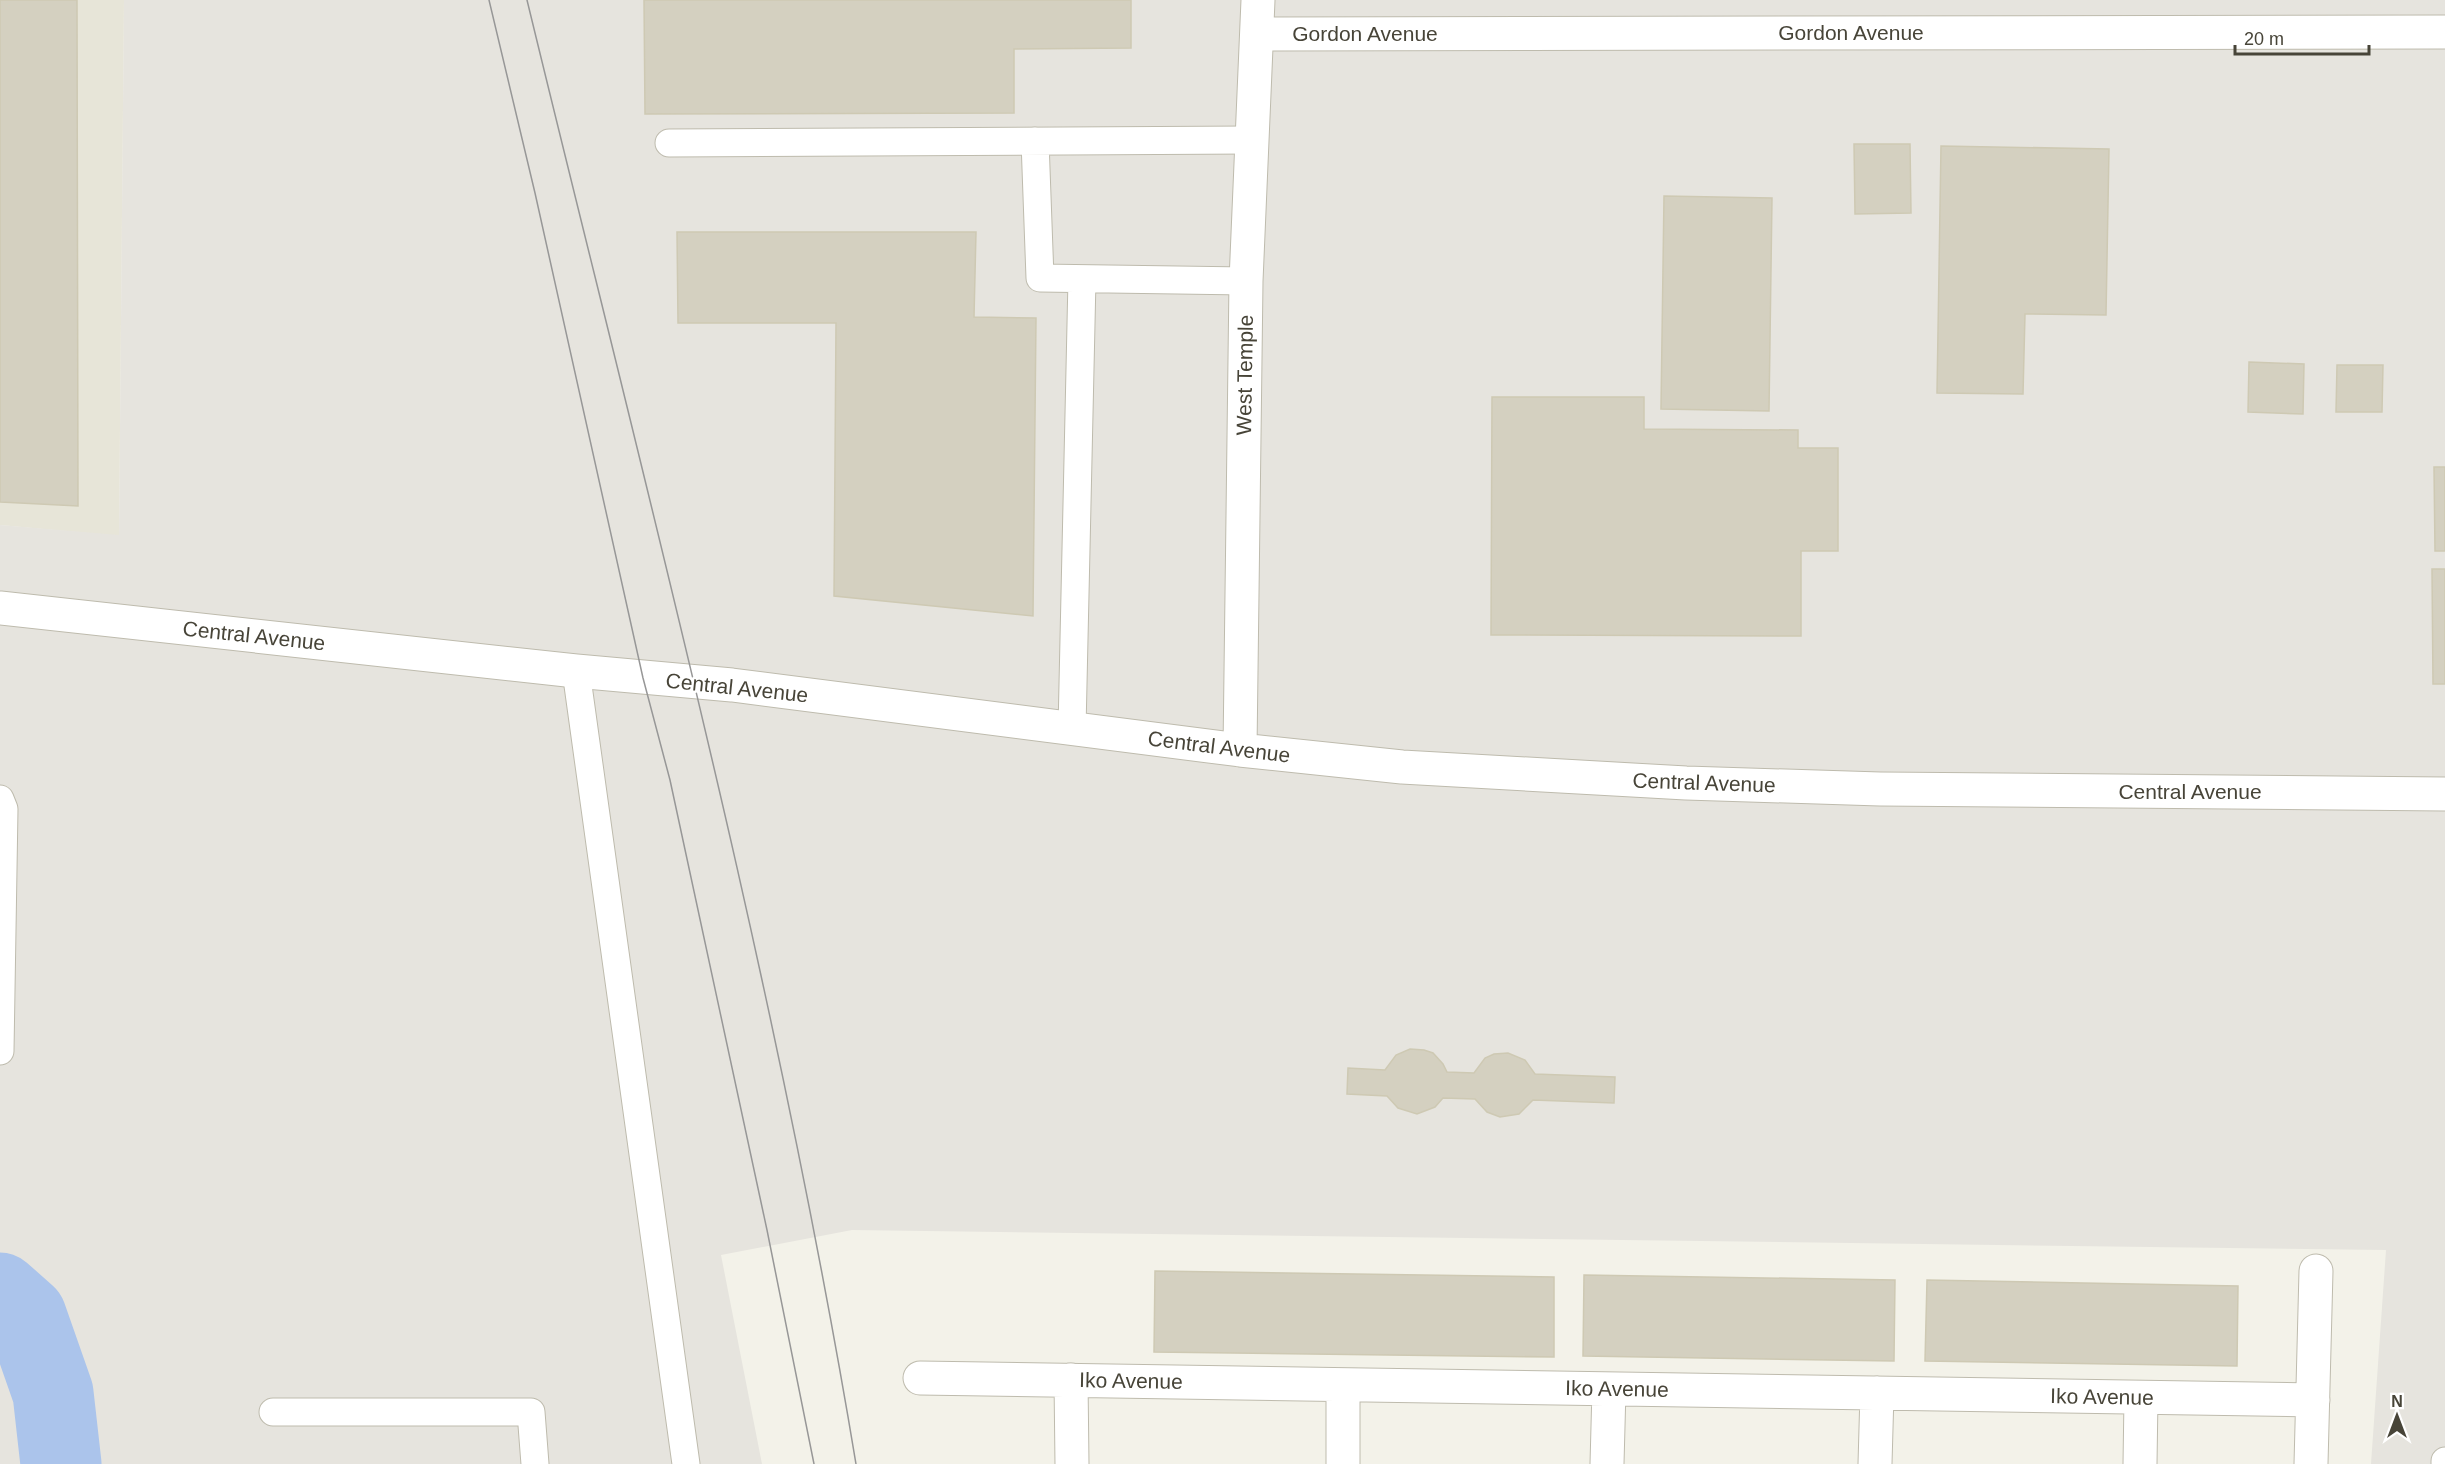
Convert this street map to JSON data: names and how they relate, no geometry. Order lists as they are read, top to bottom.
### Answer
{
  "streets": {
    "street": [
      "Gordon Avenue",
      "West Temple",
      "Central Avenue",
      "Iko Avenue"
    ]
  },
  "crossings": [
    ["Gordon Avenue", "West Temple"],
    ["West Temple", "Central Avenue"]
  ],
  "scale_bar": "20 m",
  "north": "top"
}
